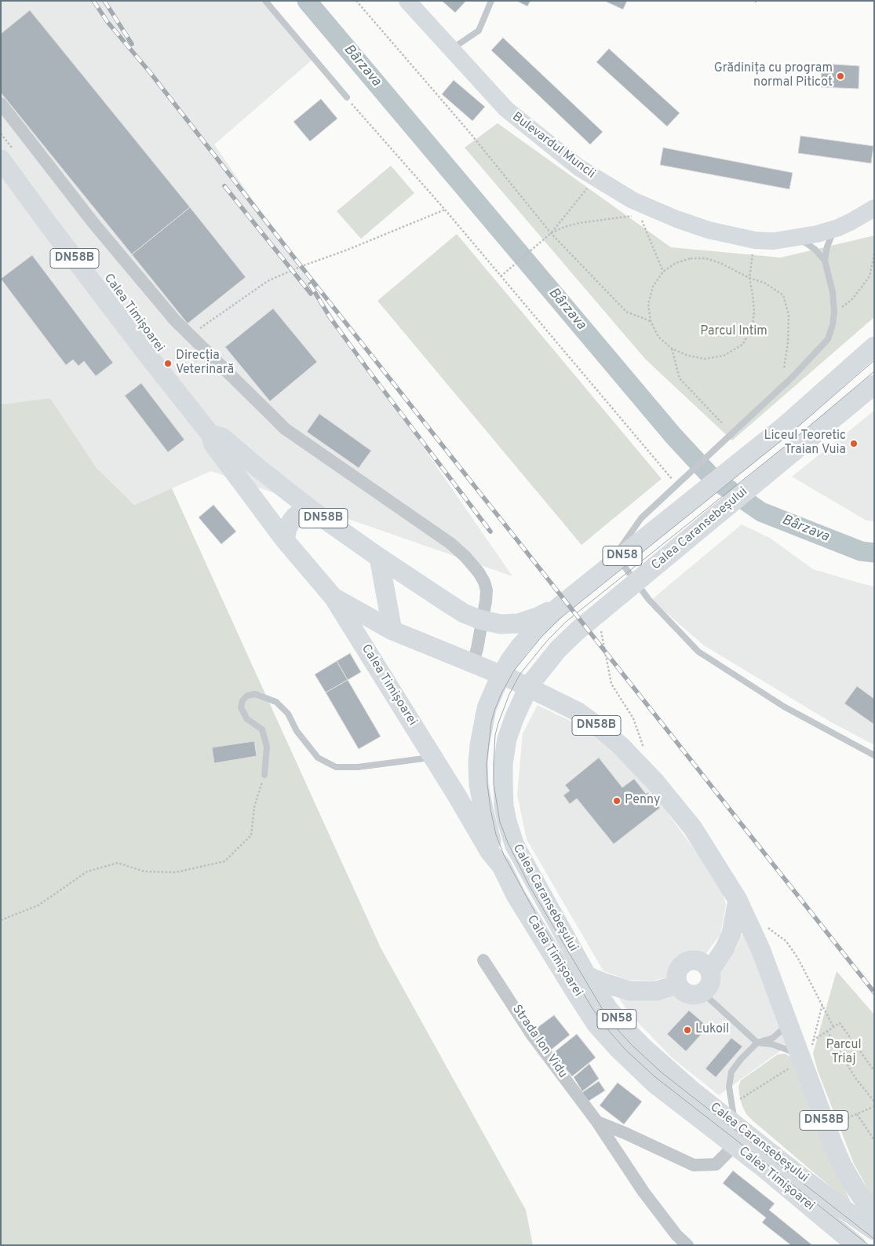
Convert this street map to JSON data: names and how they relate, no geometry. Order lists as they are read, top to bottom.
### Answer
{
  "streets": {
    "main road": [
      "DN58B",
      "Calea Timișoarei",
      "Calea Caransebeșului",
      "DN58"
    ],
    "street": ["Bulevardul Muncii", "Strada Ion Vidu"]
  },
  "crossings": [
    ["Calea Timișoarei", "Calea Caransebeșului"]
  ],
  "water": ["Bârzava"],
  "parks": ["Parcul Intim", "Parcul Triaj"],
  "places": [
    "Grădinița cu program normal Piticot",
    "Direcția Veterinară",
    "Liceul Teoretic Traian Vuia",
    "Penny",
    "Lukoil"
  ]
}
